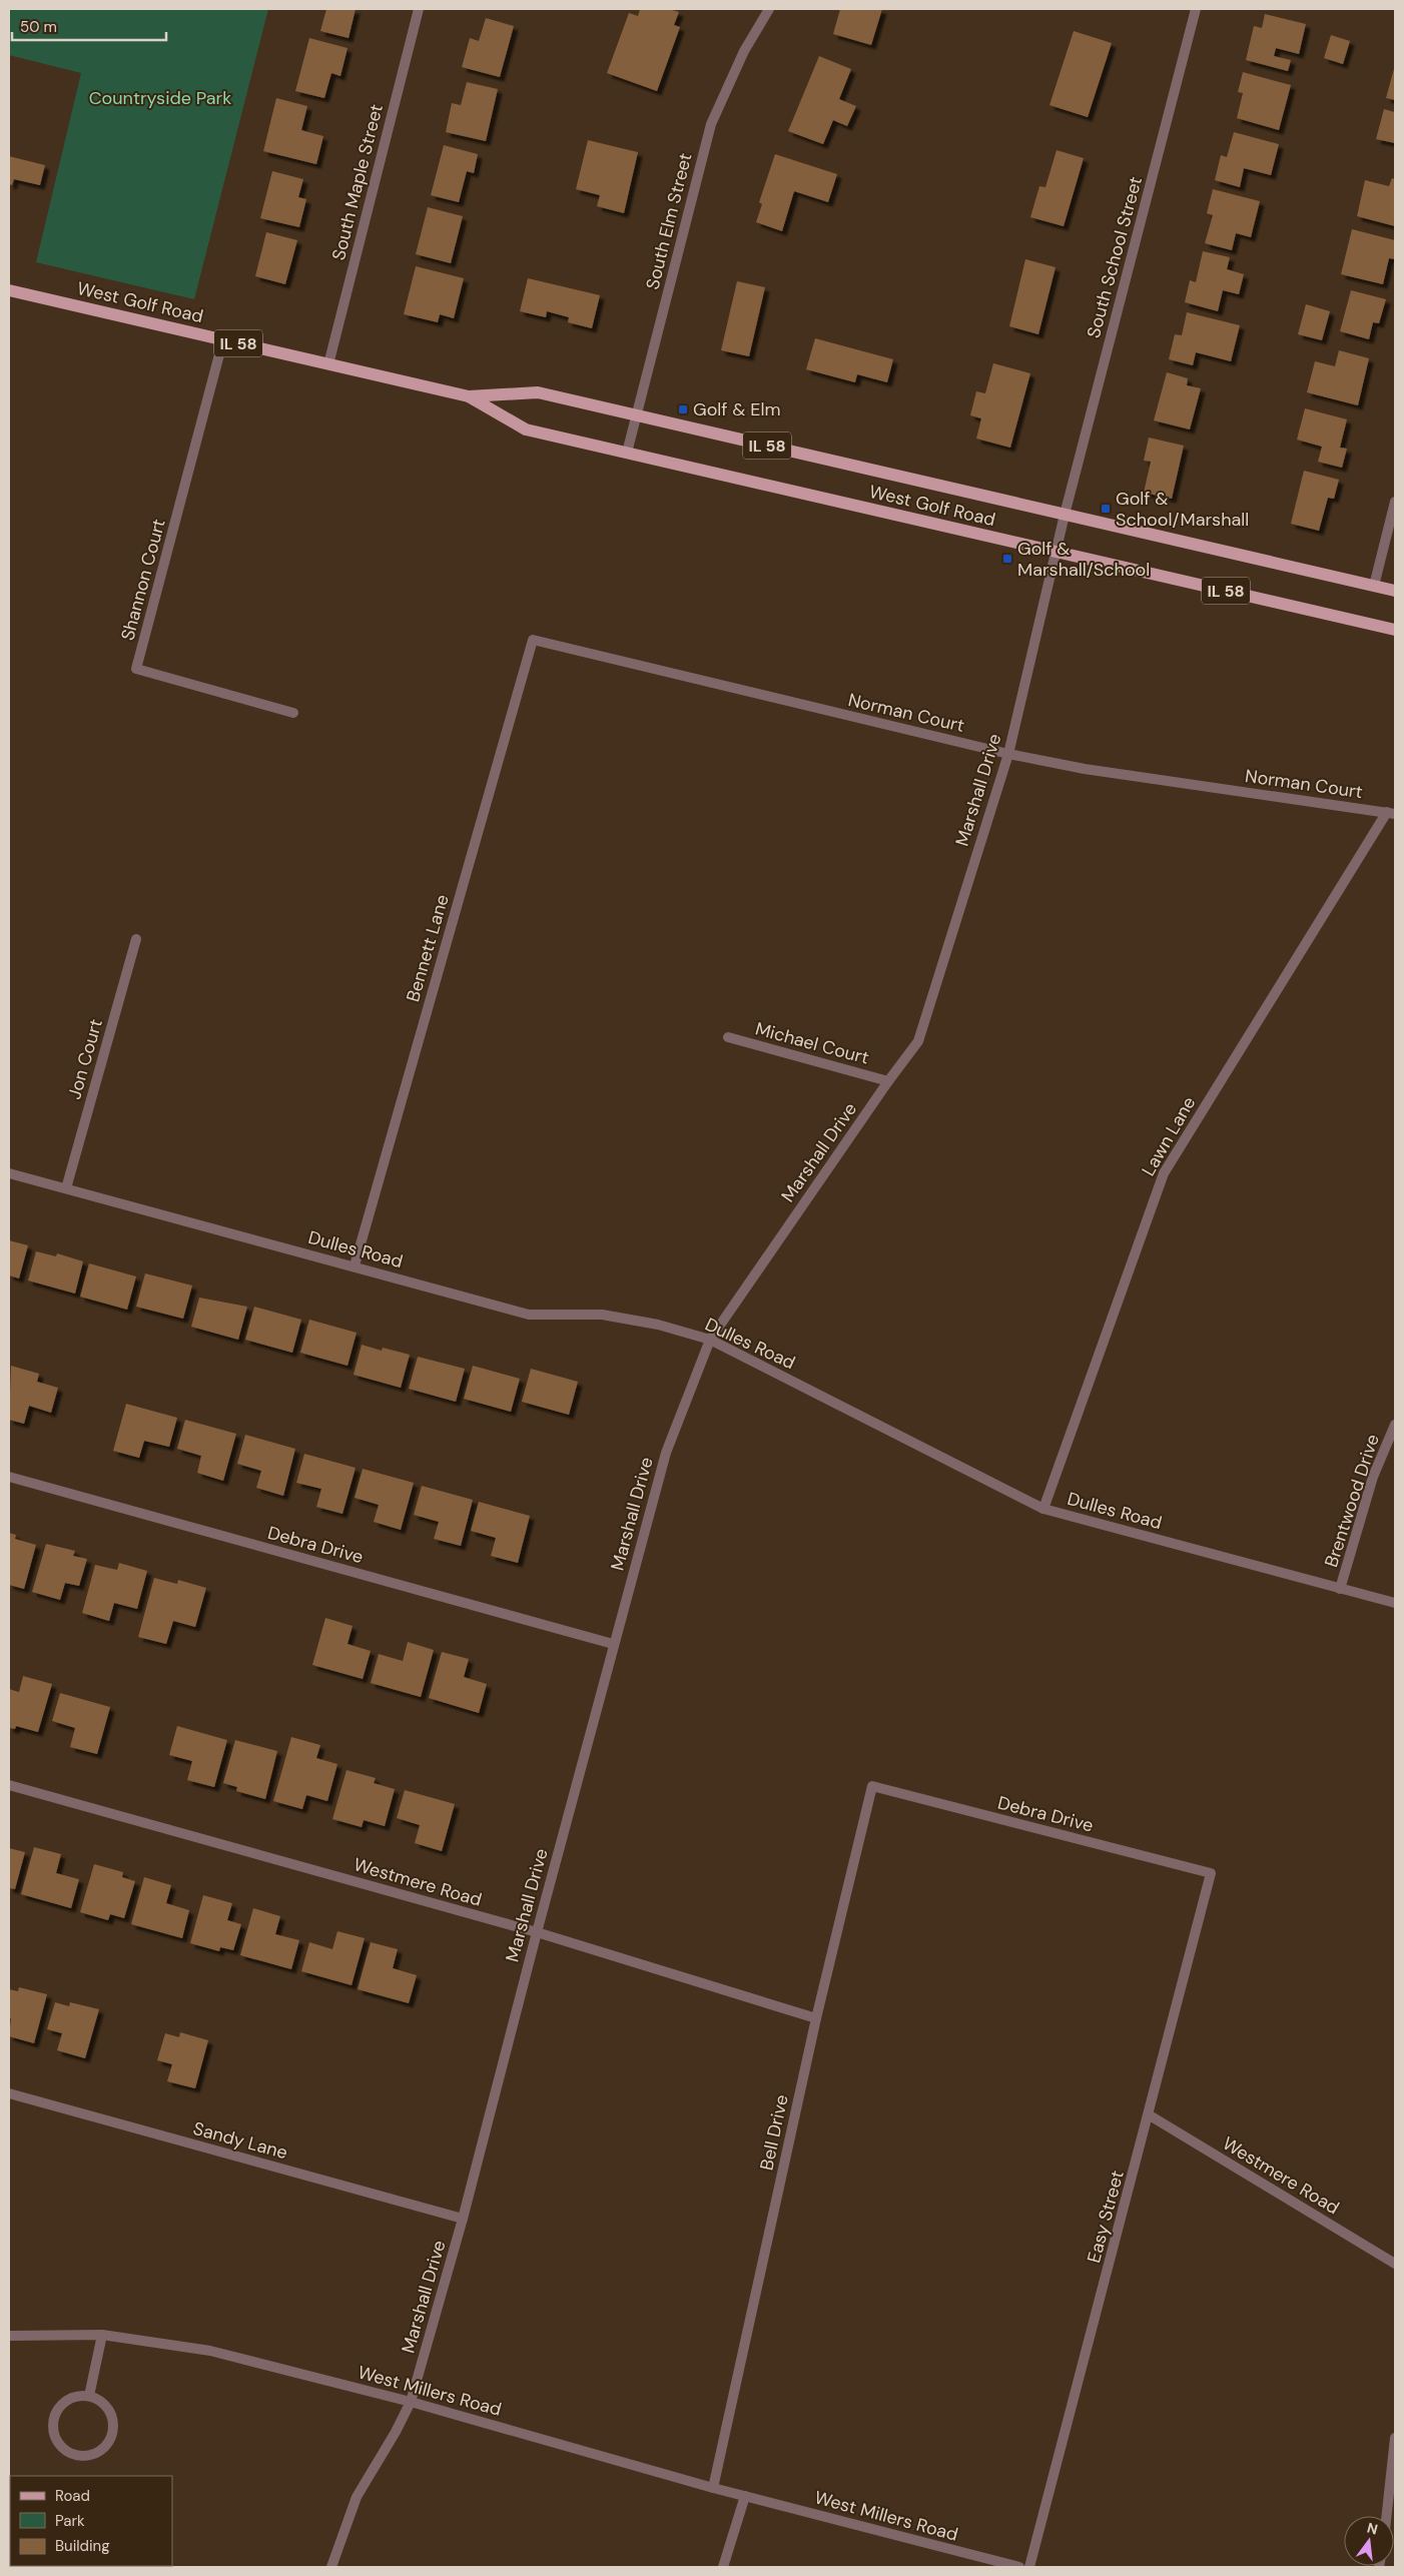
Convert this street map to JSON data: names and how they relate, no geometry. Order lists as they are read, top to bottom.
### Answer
{
  "streets": {
    "main road": ["West Golf Road", "IL 58"],
    "street": [
      "South Maple Street",
      "South Elm Street",
      "South School Street",
      "Shannon Court",
      "Norman Court",
      "Marshall Drive",
      "Bennett Lane",
      "Michael Court",
      "Jon Court",
      "Lawn Lane",
      "Dulles Road",
      "Brentwood Drive",
      "Debra Drive",
      "Westmere Road",
      "Bell Drive",
      "Sandy Lane",
      "Easy Street",
      "West Millers Road"
    ]
  },
  "crossings": [
    ["South Maple Street", "West Golf Road"],
    ["South Elm Street", "West Golf Road"],
    ["South School Street", "West Golf Road"],
    ["South School Street", "Marshall Drive"],
    ["West Golf Road", "Shannon Court"],
    ["West Golf Road", "Marshall Drive"],
    ["Norman Court", "Marshall Drive"],
    ["Norman Court", "Bennett Lane"],
    ["Norman Court", "Lawn Lane"],
    ["Marshall Drive", "Michael Court"],
    ["Marshall Drive", "Dulles Road"],
    ["Marshall Drive", "Debra Drive"],
    ["Marshall Drive", "Westmere Road"],
    ["Marshall Drive", "Sandy Lane"],
    ["Marshall Drive", "West Millers Road"],
    ["Bennett Lane", "Dulles Road"],
    ["Jon Court", "Dulles Road"],
    ["Lawn Lane", "Dulles Road"],
    ["Dulles Road", "Brentwood Drive"],
    ["Debra Drive", "Bell Drive"],
    ["Debra Drive", "Easy Street"],
    ["Westmere Road", "Bell Drive"],
    ["Westmere Road", "Easy Street"],
    ["Bell Drive", "West Millers Road"]
  ],
  "parks": ["Countryside Park"],
  "places": {
    "transit": ["Golf & Elm", "Golf & School/Marshall", "Golf & Marshall/School"]
  },
  "legend": ["Road", "Park", "Building"],
  "scale_bar": "50 m",
  "north": "top"
}
